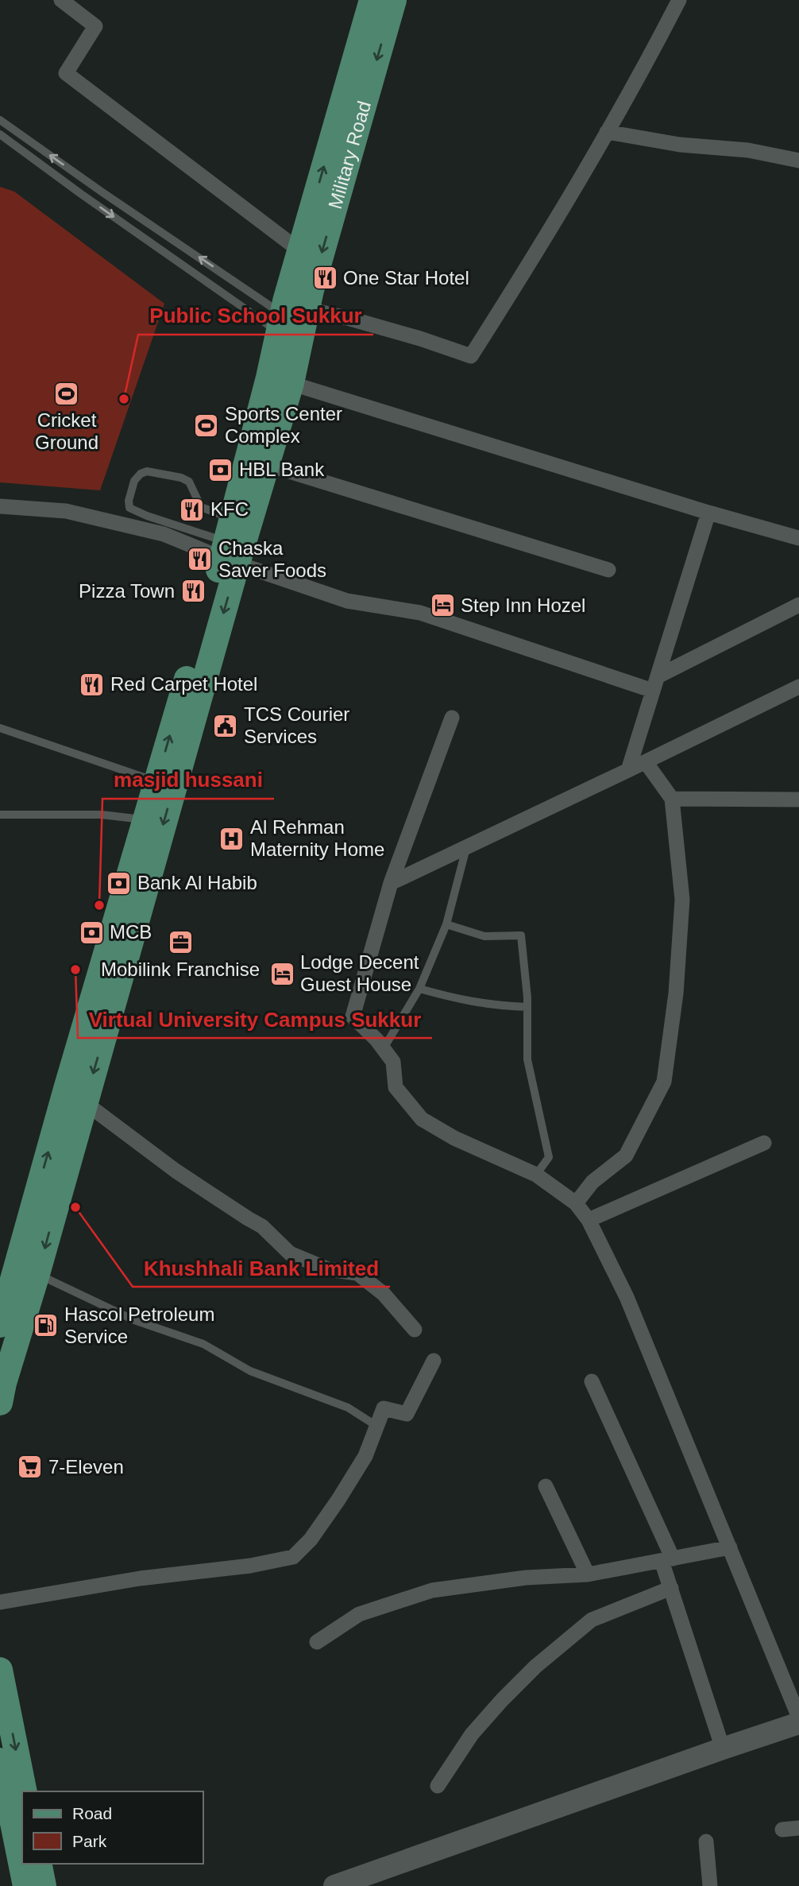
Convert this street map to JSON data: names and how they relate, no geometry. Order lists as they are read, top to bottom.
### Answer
{
  "streets": {
    "main road": ["Military Road"]
  },
  "places": {
    "restaurant": [
      "One Star Hotel",
      "KFC",
      "Chaska Saver Foods",
      "Pizza Town",
      "Red Carpet Hotel"
    ],
    "sports": ["Cricket Ground", "Sports Center Complex"],
    "other": [
      "Public School Sukkur",
      "masjid hussani",
      "Virtual University Campus Sukkur",
      "Khushhali Bank Limited"
    ],
    "bank": ["HBL Bank", "Bank Al Habib", "MCB"],
    "hotel": ["Step Inn Hozel", "Lodge Decent Guest House"],
    "public building": ["TCS Courier Services"],
    "hospital": ["Al Rehman Maternity Home"],
    "office": ["Mobilink Franchise"],
    "fuel station": ["Hascol Petroleum Service"],
    "supermarket": ["7-Eleven"]
  },
  "legend": ["Road", "Park"]
}
